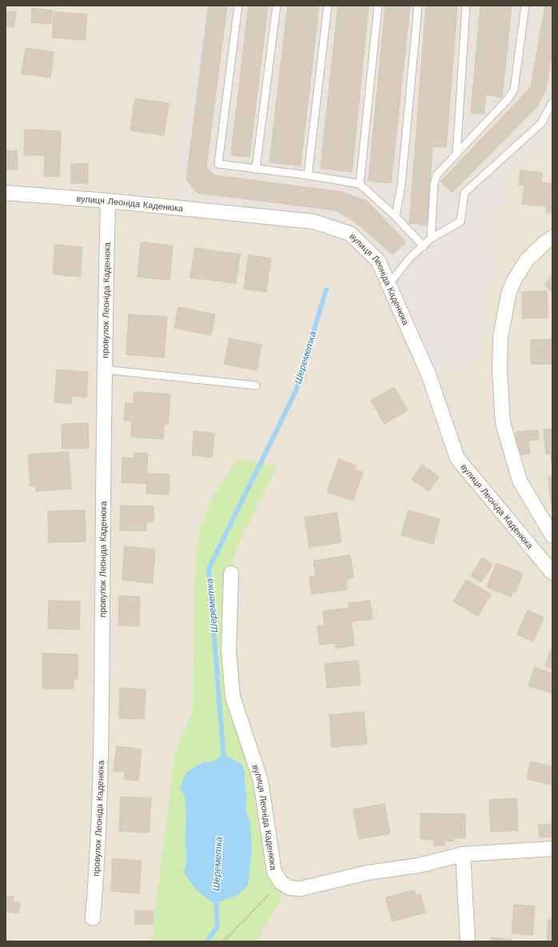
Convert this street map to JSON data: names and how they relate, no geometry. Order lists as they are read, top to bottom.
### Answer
{
  "streets": {
    "street": ["вулиця Леоніда Каденюка", "провулок Леоніда Каденюка"]
  },
  "crossings": [
    ["вулиця Леоніда Каденюка", "провулок Леоніда Каденюка"]
  ],
  "water": ["Шереметка"]
}
